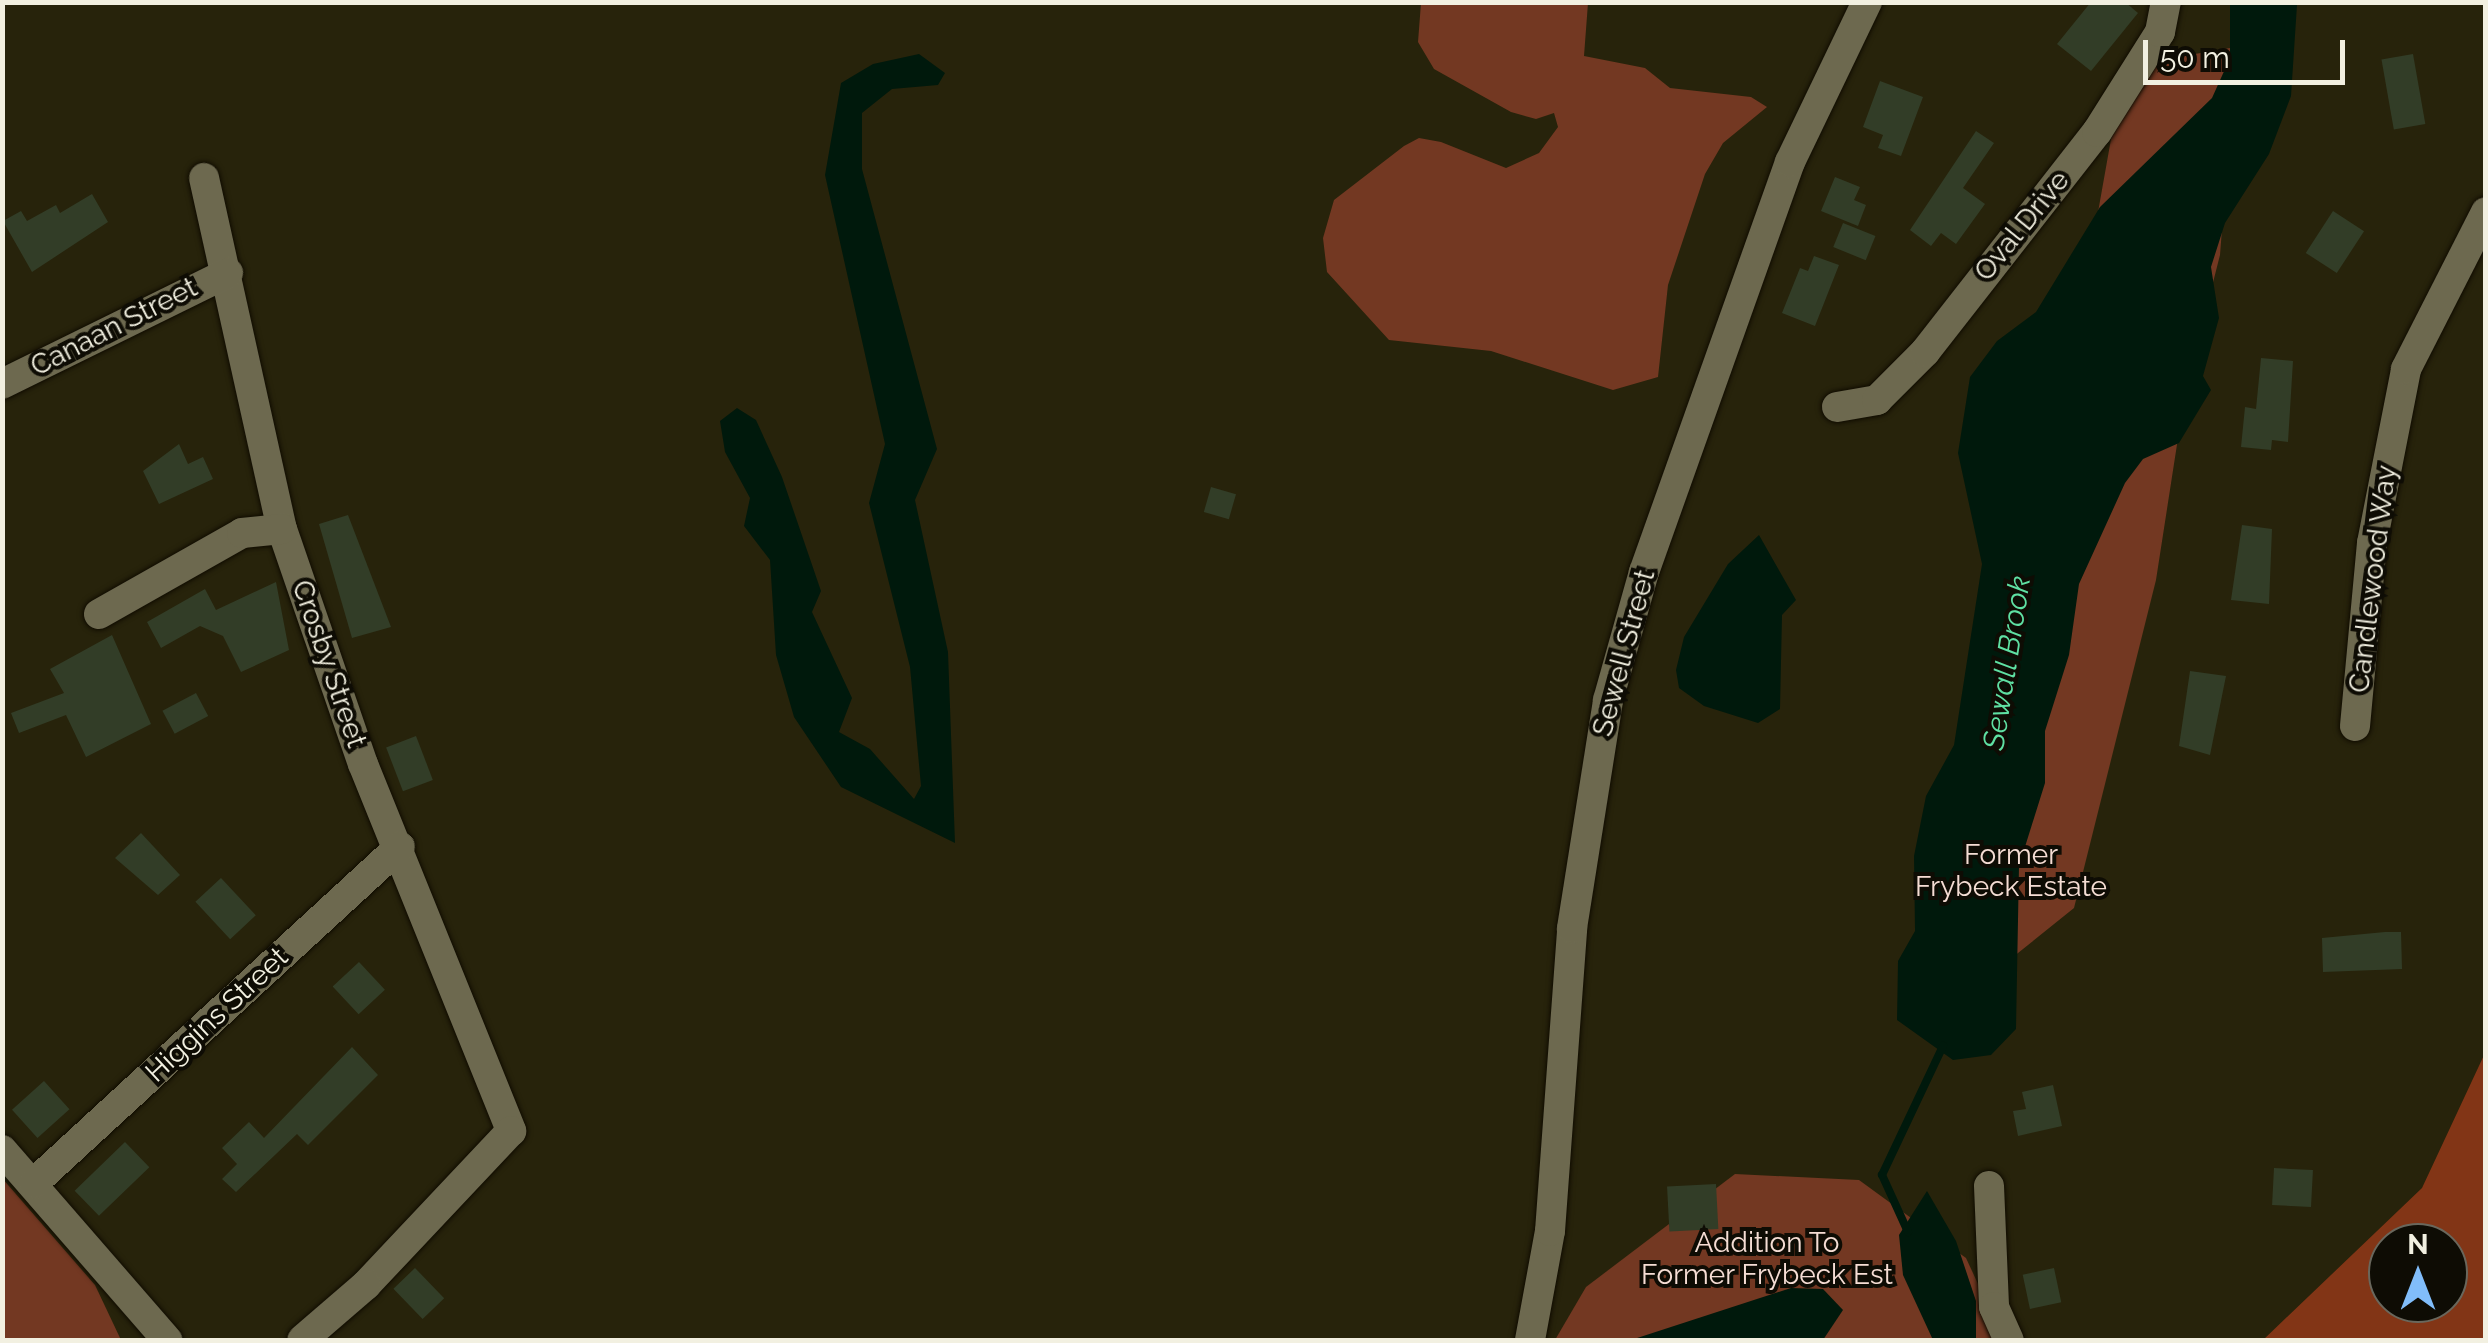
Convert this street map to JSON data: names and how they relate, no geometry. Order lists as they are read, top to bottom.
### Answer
{
  "streets": {
    "street": [
      "Oval Drive",
      "Canaan Street",
      "Candlewood Way",
      "Sewell Street",
      "Crosby Street",
      "Higgins Street"
    ]
  },
  "crossings": [
    ["Canaan Street", "Crosby Street"],
    ["Crosby Street", "Higgins Street"]
  ],
  "water": ["Sewall Brook"],
  "parks": ["Former Frybeck Estate", "Addition To Former Frybeck Est"],
  "scale_bar": "50 m",
  "north": "top"
}
